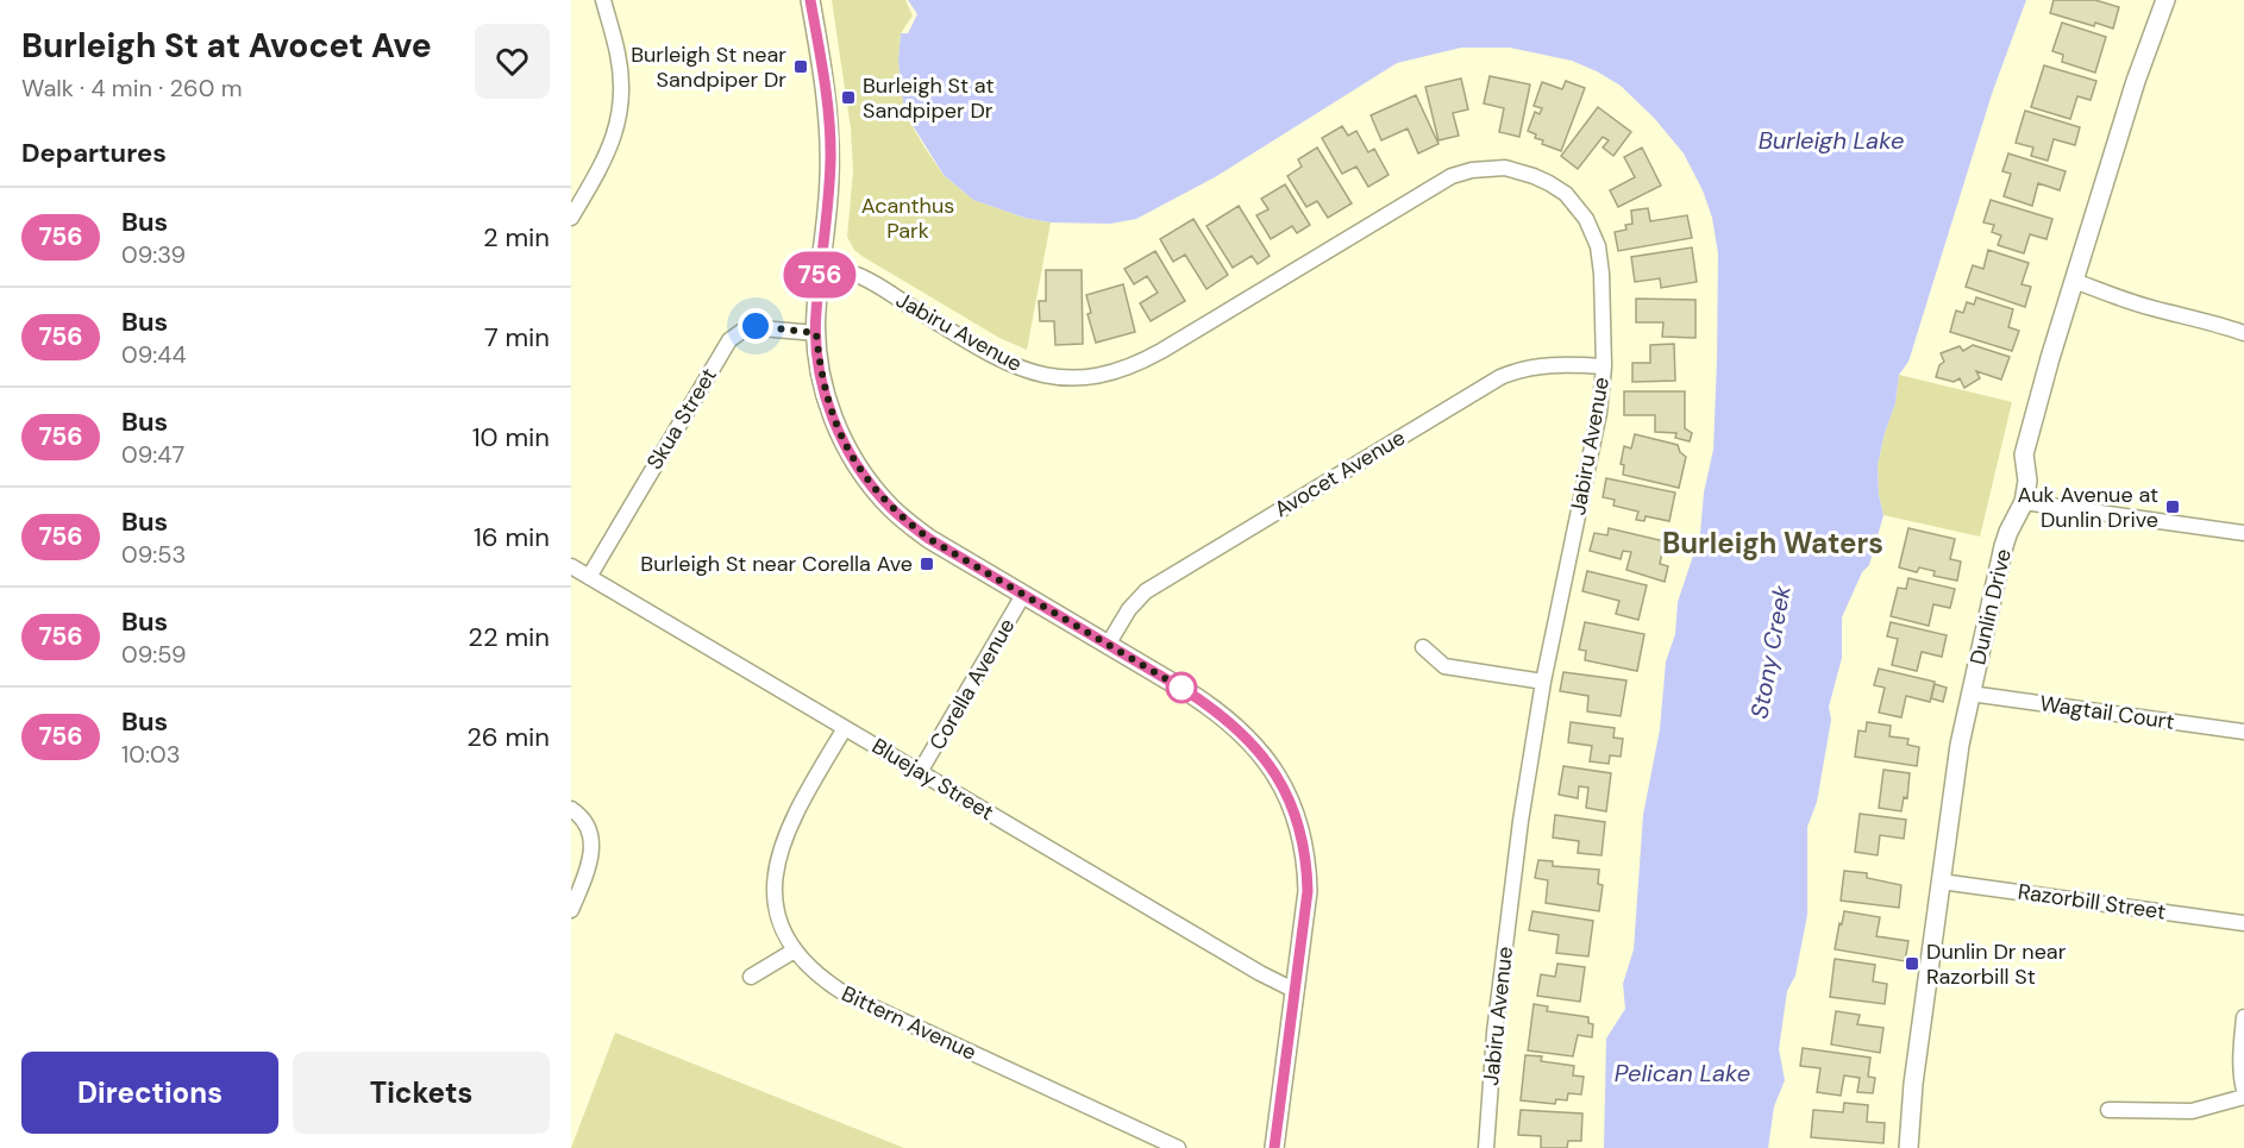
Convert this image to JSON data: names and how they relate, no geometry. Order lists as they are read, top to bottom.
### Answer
{
  "streets": {
    "street": [
      "Jabiru Avenue",
      "Skua Street",
      "Avocet Avenue",
      "Dunlin Drive",
      "Corella Avenue",
      "Wagtail Court",
      "Bluejay Street",
      "Razorbill Street",
      "Bittern Avenue"
    ]
  },
  "crossings": [
    ["Jabiru Avenue", "Avocet Avenue"],
    ["Skua Street", "Bluejay Street"],
    ["Dunlin Drive", "Wagtail Court"],
    ["Dunlin Drive", "Razorbill Street"],
    ["Corella Avenue", "Bluejay Street"],
    ["Bluejay Street", "Bittern Avenue"]
  ],
  "districts": ["Burleigh Waters"],
  "water": ["Burleigh Lake", "Stony Creek", "Pelican Lake"],
  "parks": ["Acanthus Park"],
  "places": {
    "transit": [
      "Burleigh St near Sandpiper Dr",
      "Burleigh St at Sandpiper Dr",
      "Auk Avenue at Dunlin Drive",
      "Burleigh St near Corella Ave",
      "Dunlin Dr near Razorbill St"
    ]
  },
  "lines": ["bus line 756"],
  "page": {
    "heading": [
      ["Burleigh St at Avocet Ave", "Walk · 4 min · 260 m"],
      "Departures"
    ],
    "on_map": "756",
    "list": [
      {
        "mark": "756",
        "name": "Bus",
        "note": "09:39",
        "value": "2 min"
      },
      {
        "mark": "756",
        "name": "Bus",
        "note": "09:44",
        "value": "7 min"
      },
      {
        "mark": "756",
        "name": "Bus",
        "note": "09:47",
        "value": "10 min"
      },
      {
        "mark": "756",
        "name": "Bus",
        "note": "09:53",
        "value": "16 min"
      },
      {
        "mark": "756",
        "name": "Bus",
        "note": "09:59",
        "value": "22 min"
      },
      {
        "mark": "756",
        "name": "Bus",
        "note": "10:03",
        "value": "26 min"
      }
    ],
    "buttons": ["Directions", "Tickets"]
  }
}
